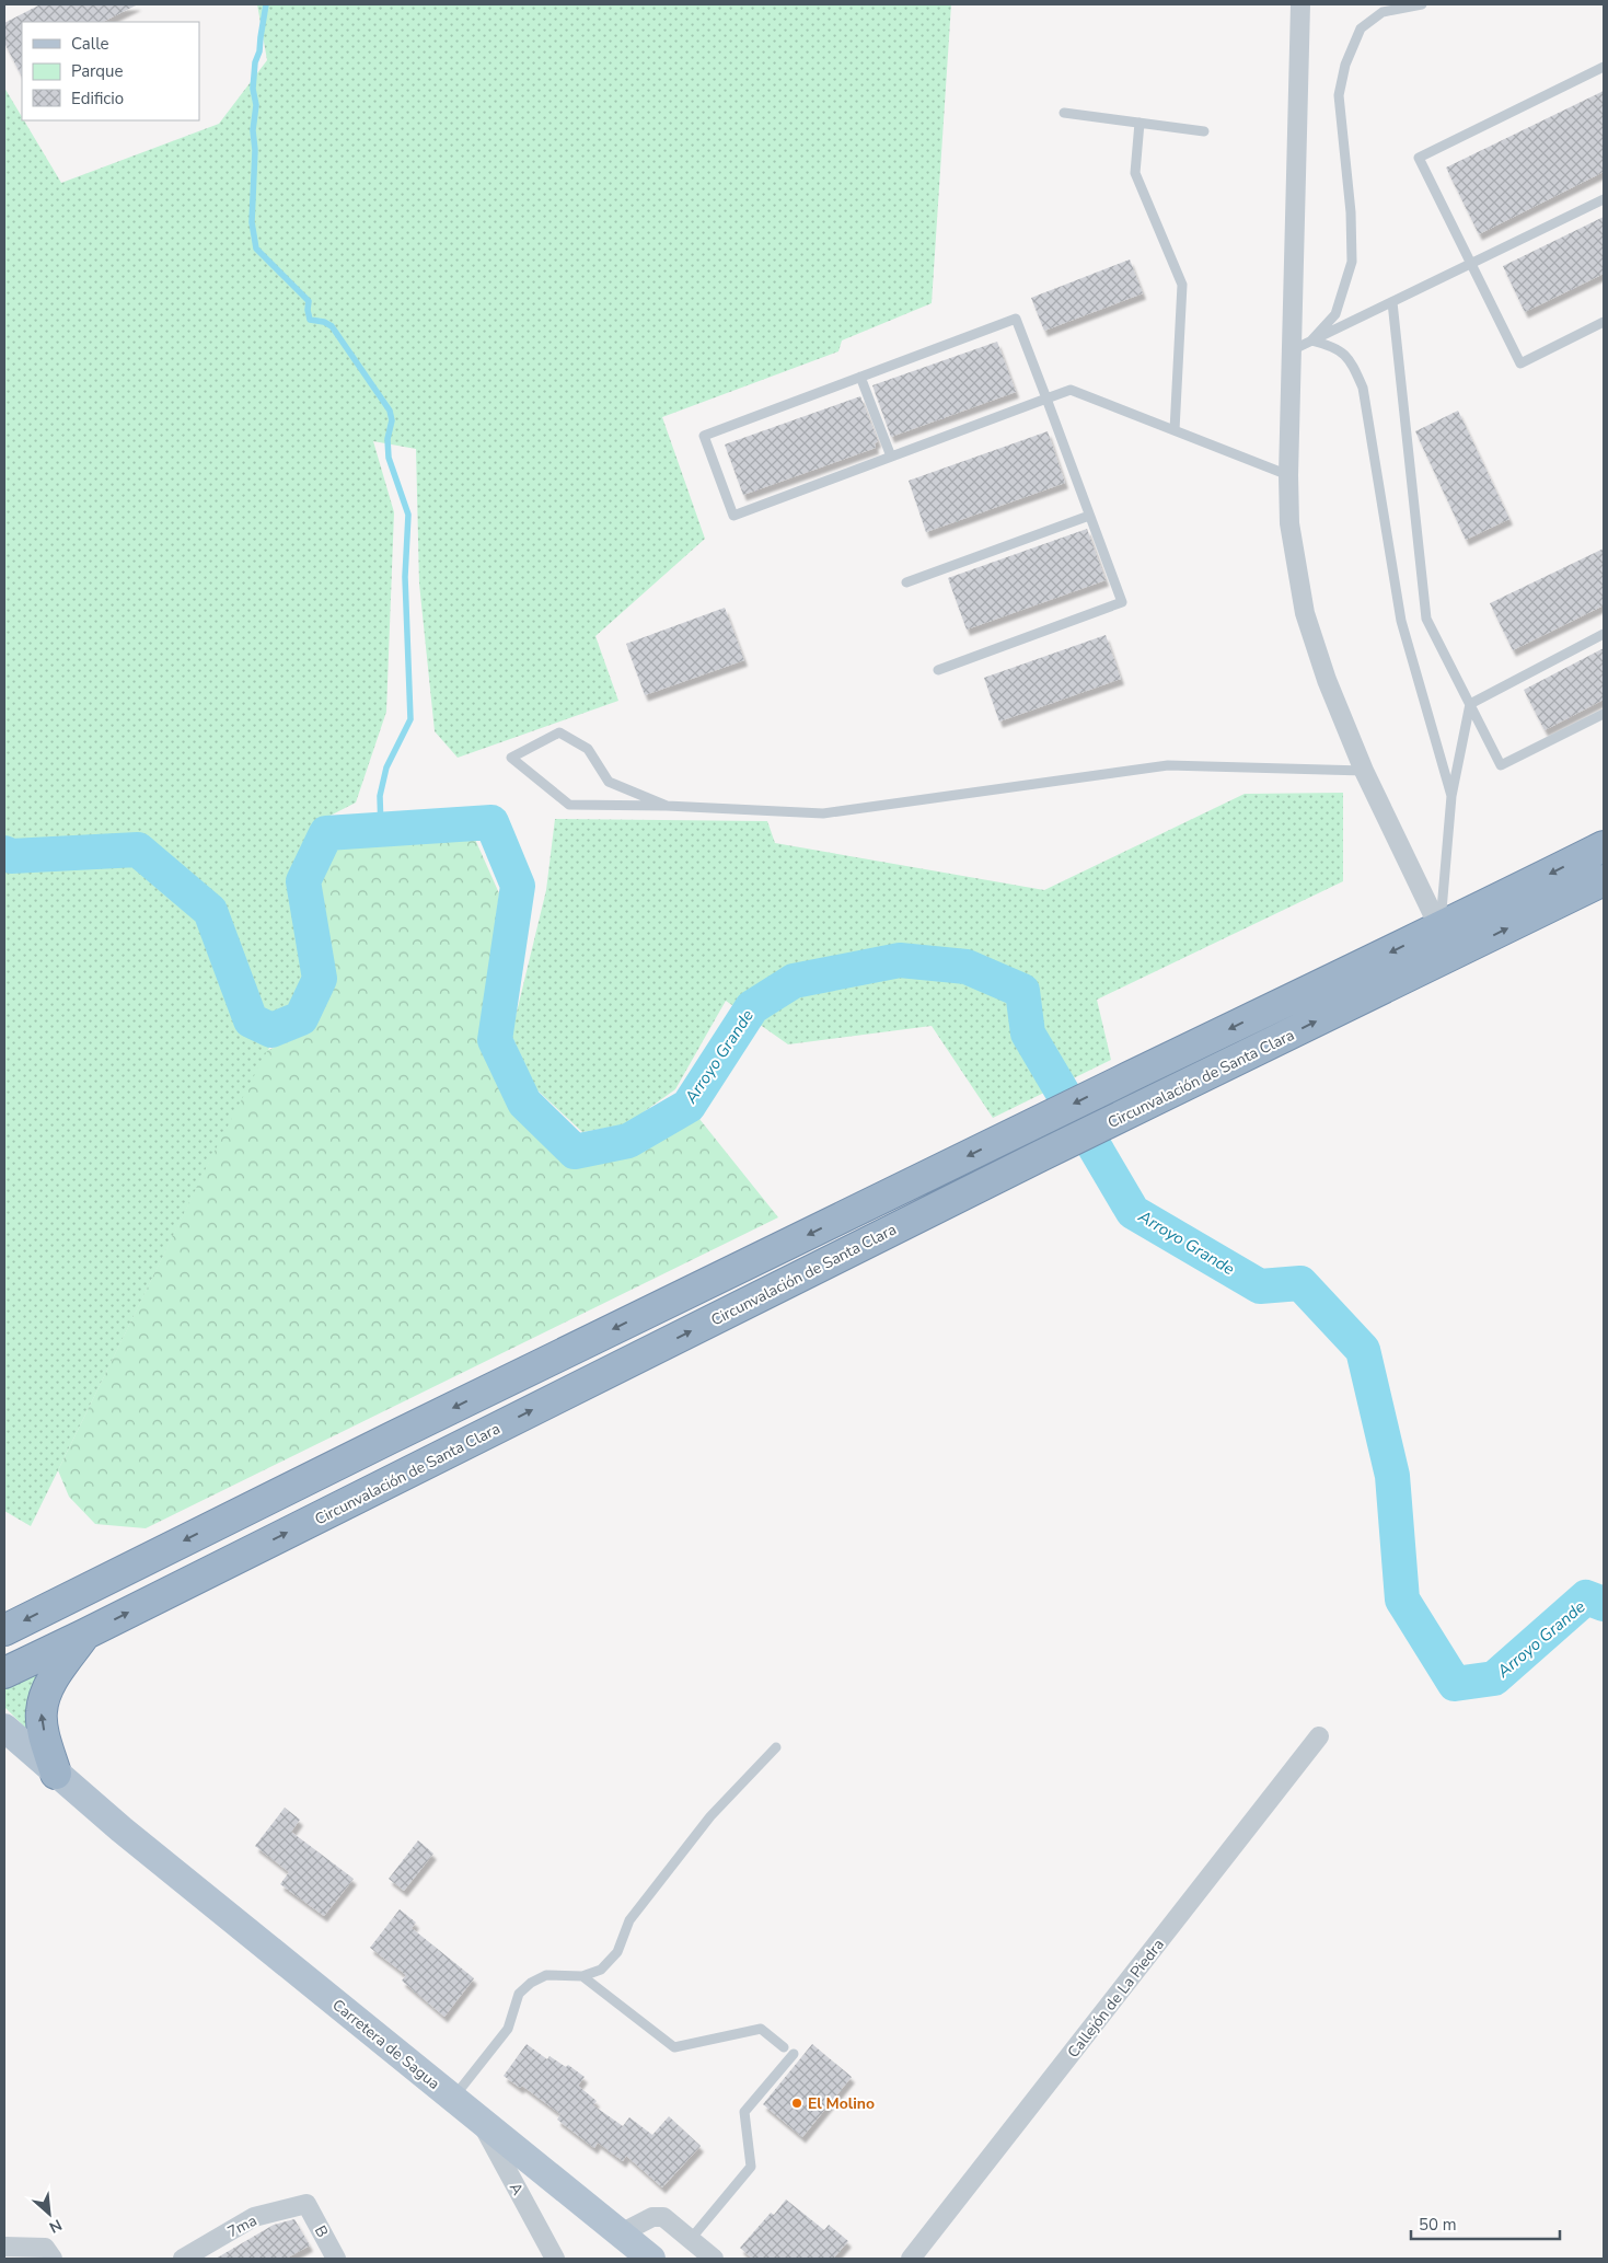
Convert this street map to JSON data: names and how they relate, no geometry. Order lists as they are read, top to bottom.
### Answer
{
  "streets": {
    "highway": ["Circunvalación de Santa Clara"],
    "main road": ["Carretera de Sagua"],
    "street": [
      "Callejón de La Piedra",
      "A",
      "7ma",
      "B"
    ]
  },
  "crossings": [
    ["Carretera de Sagua", "A"],
    ["7ma", "B"]
  ],
  "water": ["Arroyo Grande"],
  "places": ["El Molino"],
  "legend": ["Calle", "Parque", "Edificio"],
  "scale_bar": "50 m",
  "north": "bottom right"
}
